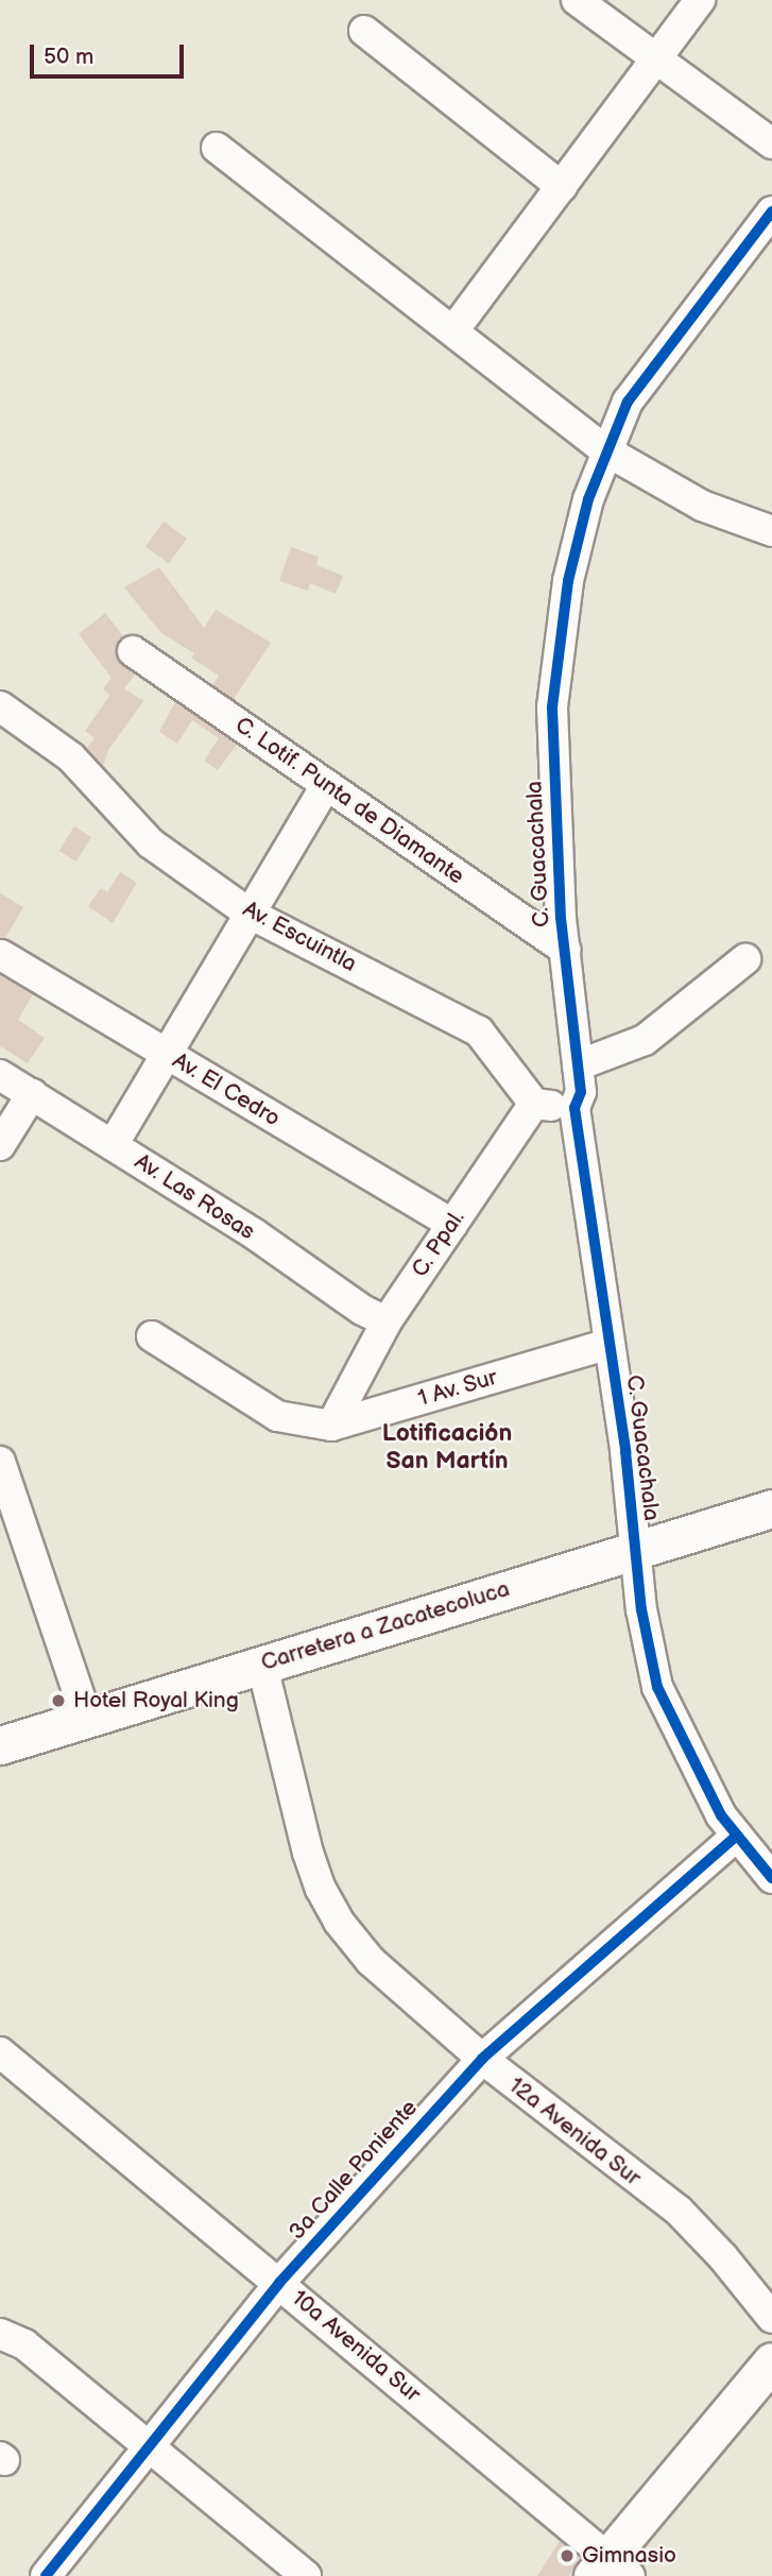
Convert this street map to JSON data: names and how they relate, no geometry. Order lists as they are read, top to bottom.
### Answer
{
  "streets": {
    "main road": ["Carretera a Zacatecoluca"],
    "street": [
      "C. Lotif. Punta de Diamante",
      "C. Guacachala",
      "Av. Escuintla",
      "Av. El Cedro",
      "Av. Las Rosas",
      "C. Ppal.",
      "1 Av. Sur",
      "12a Avenida Sur",
      "3a Calle Poniente",
      "10a Avenida Sur"
    ]
  },
  "crossings": [
    ["C. Lotif. Punta de Diamante", "C. Guacachala"],
    ["C. Guacachala", "1 Av. Sur"],
    ["C. Guacachala", "Carretera a Zacatecoluca"],
    ["C. Guacachala", "3a Calle Poniente"],
    ["Av. Escuintla", "C. Ppal."],
    ["Av. El Cedro", "C. Ppal."],
    ["Av. Las Rosas", "C. Ppal."],
    ["C. Ppal.", "1 Av. Sur"],
    ["Carretera a Zacatecoluca", "12a Avenida Sur"],
    ["12a Avenida Sur", "3a Calle Poniente"],
    ["3a Calle Poniente", "10a Avenida Sur"]
  ],
  "districts": ["Lotificación San Martín"],
  "places": ["Hotel Royal King", "Gimnasio"],
  "scale_bar": "50 m"
}
